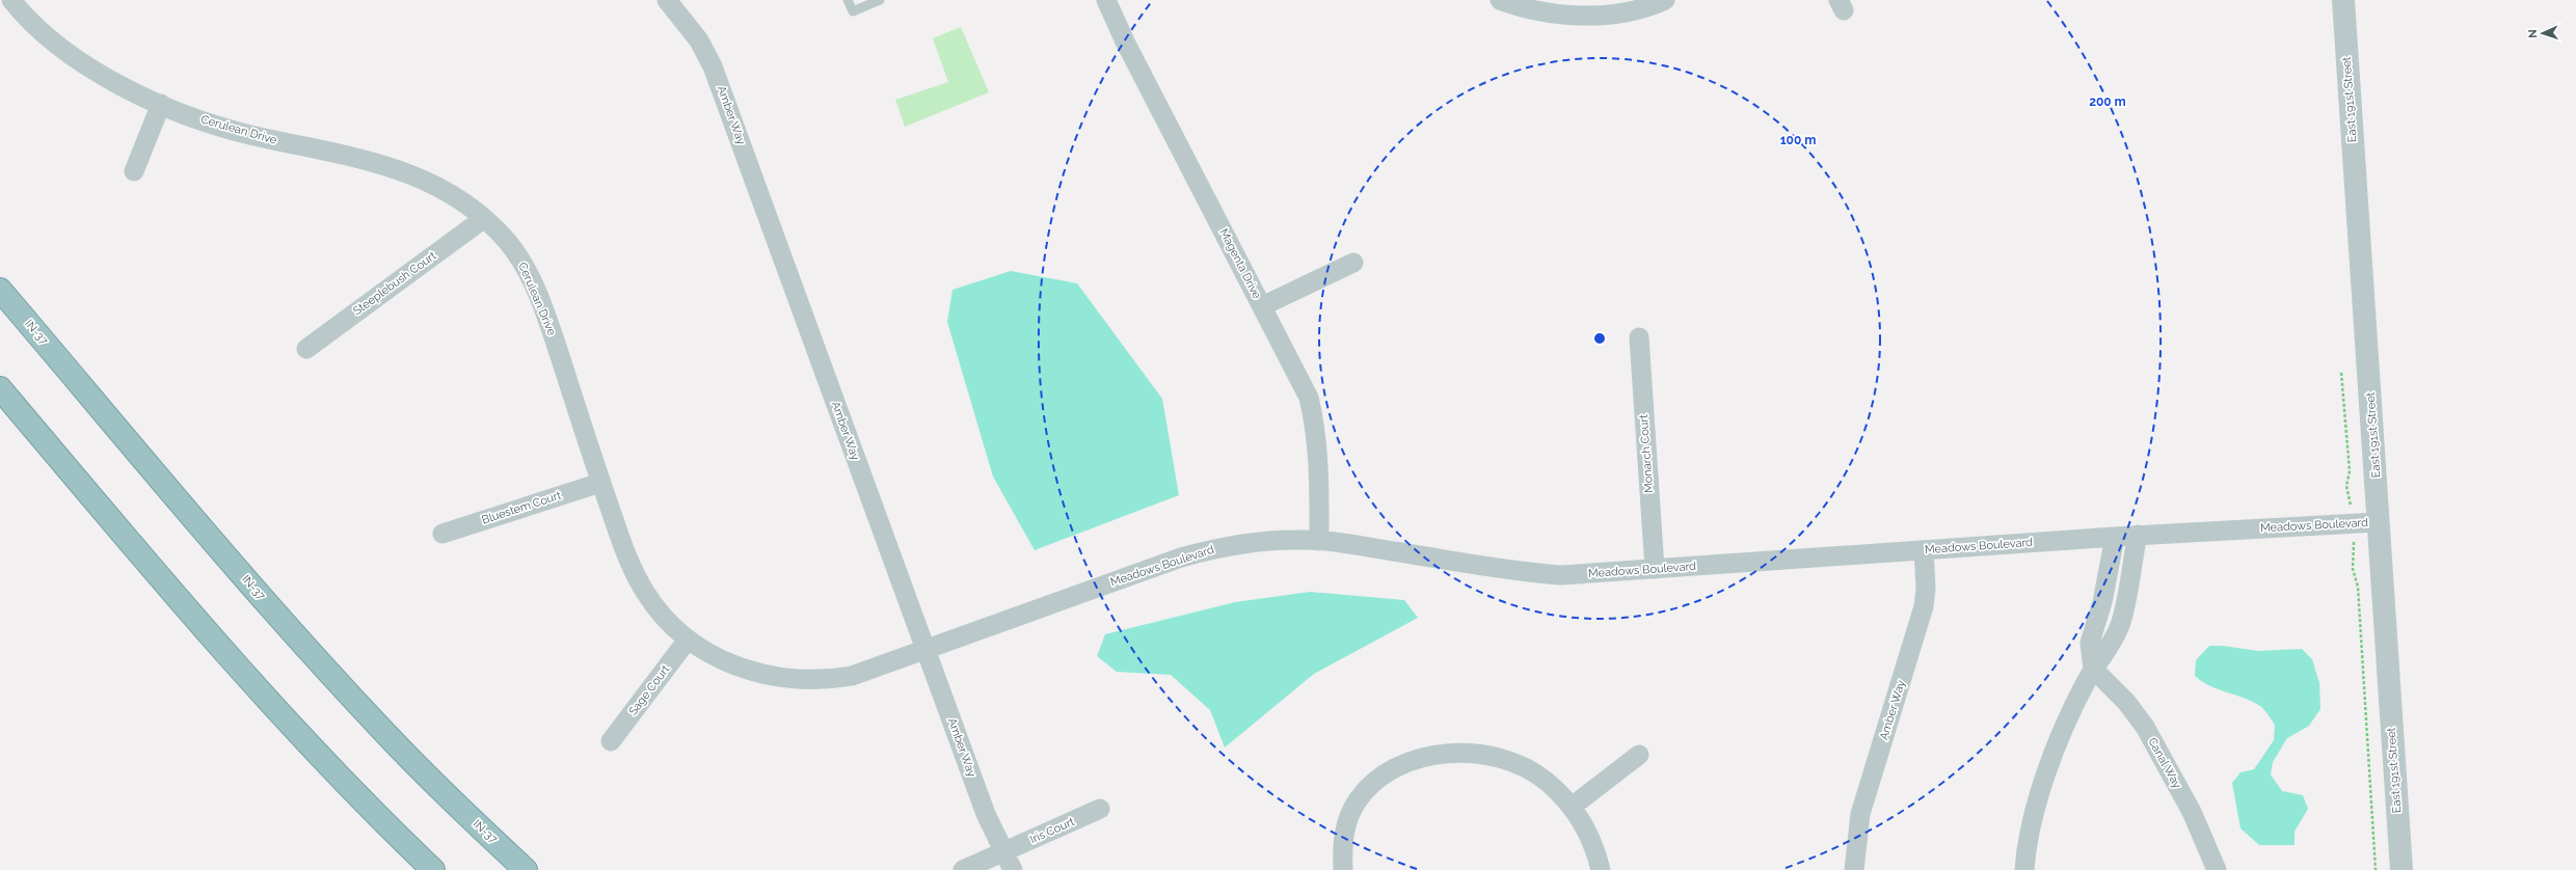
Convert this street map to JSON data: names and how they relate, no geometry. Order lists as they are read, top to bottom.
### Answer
{
  "streets": {
    "highway": ["IN-37"],
    "street": [
      "East 191st Street",
      "Amber Way",
      "Cerulean Drive",
      "Magenta Drive",
      "Steeplebush Court",
      "Monarch Court",
      "Bluestem Court",
      "Meadows Boulevard",
      "Sage Court",
      "Canal Way",
      "Iris Court"
    ]
  },
  "crossings": [
    ["East 191st Street", "Meadows Boulevard"],
    ["Amber Way", "Cerulean Drive"],
    ["Amber Way", "Meadows Boulevard"],
    ["Amber Way", "Iris Court"],
    ["Cerulean Drive", "Steeplebush Court"],
    ["Cerulean Drive", "Bluestem Court"],
    ["Cerulean Drive", "Meadows Boulevard"],
    ["Cerulean Drive", "Sage Court"],
    ["Magenta Drive", "Meadows Boulevard"],
    ["Monarch Court", "Meadows Boulevard"]
  ],
  "north": "left",
  "rings": ["200 m", "100 m"]
}
